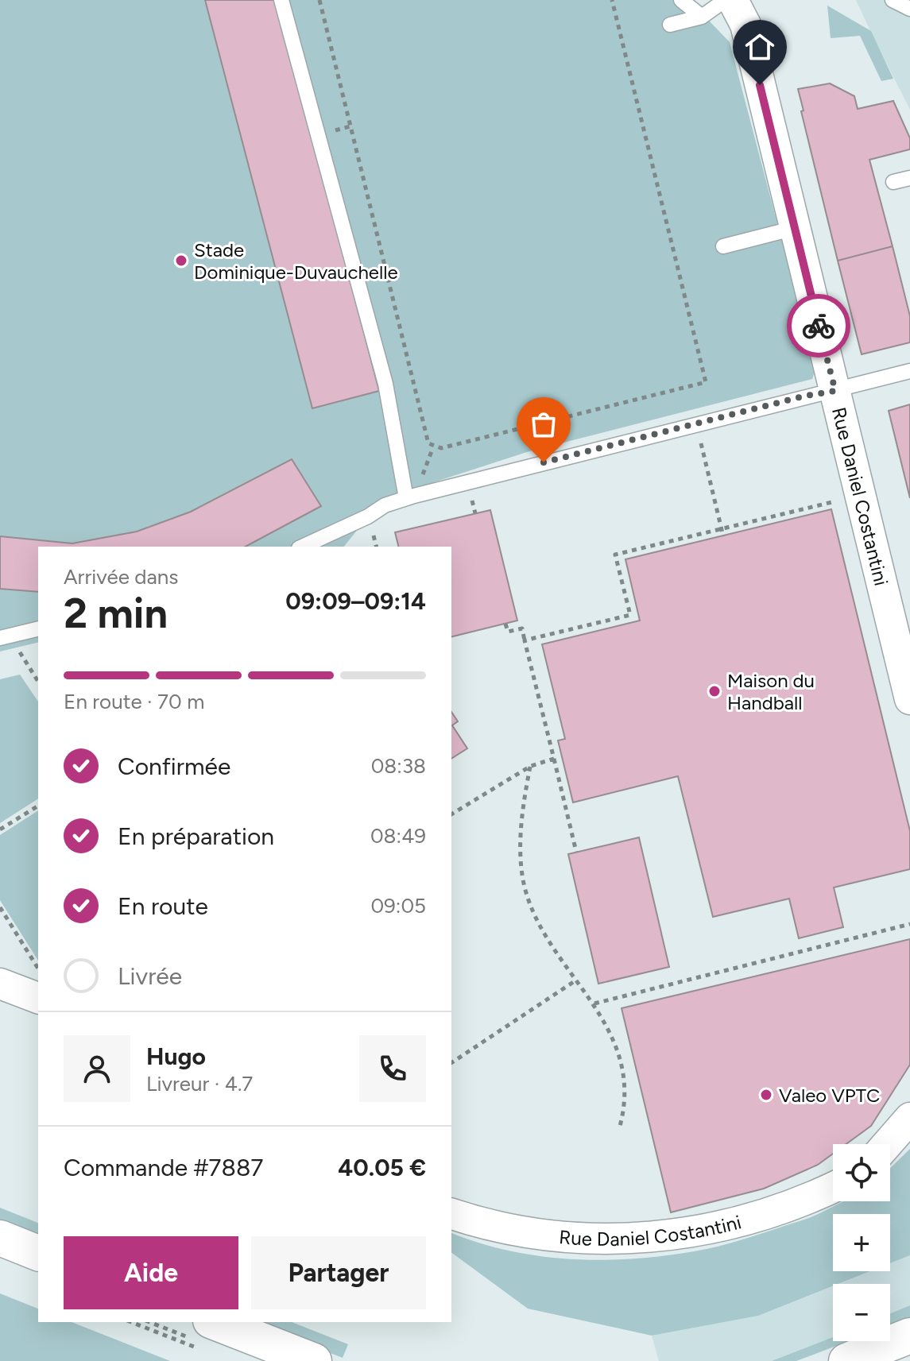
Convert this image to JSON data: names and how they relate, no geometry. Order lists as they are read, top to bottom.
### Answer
{
  "streets": {
    "street": ["Rue Daniel Costantini"]
  },
  "places": ["Stade Dominique-Duvauchelle", "Maison du Handball", "Valeo VPTC"],
  "page": {
    "heading": ["2 min", "Arrivée dans", "09:09–09:14"],
    "panel": [
      "Hugo",
      "Livreur · 4.7",
      "Commande #7887",
      "40.05 €"
    ],
    "bar": "En route · 70 m",
    "list": [
      ["Confirmée", "08:38"],
      ["En préparation", "08:49"],
      ["En route", "09:05"],
      "Livrée"
    ],
    "map_buttons": ["+", "−"],
    "buttons": ["Aide", "Partager"]
  }
}
